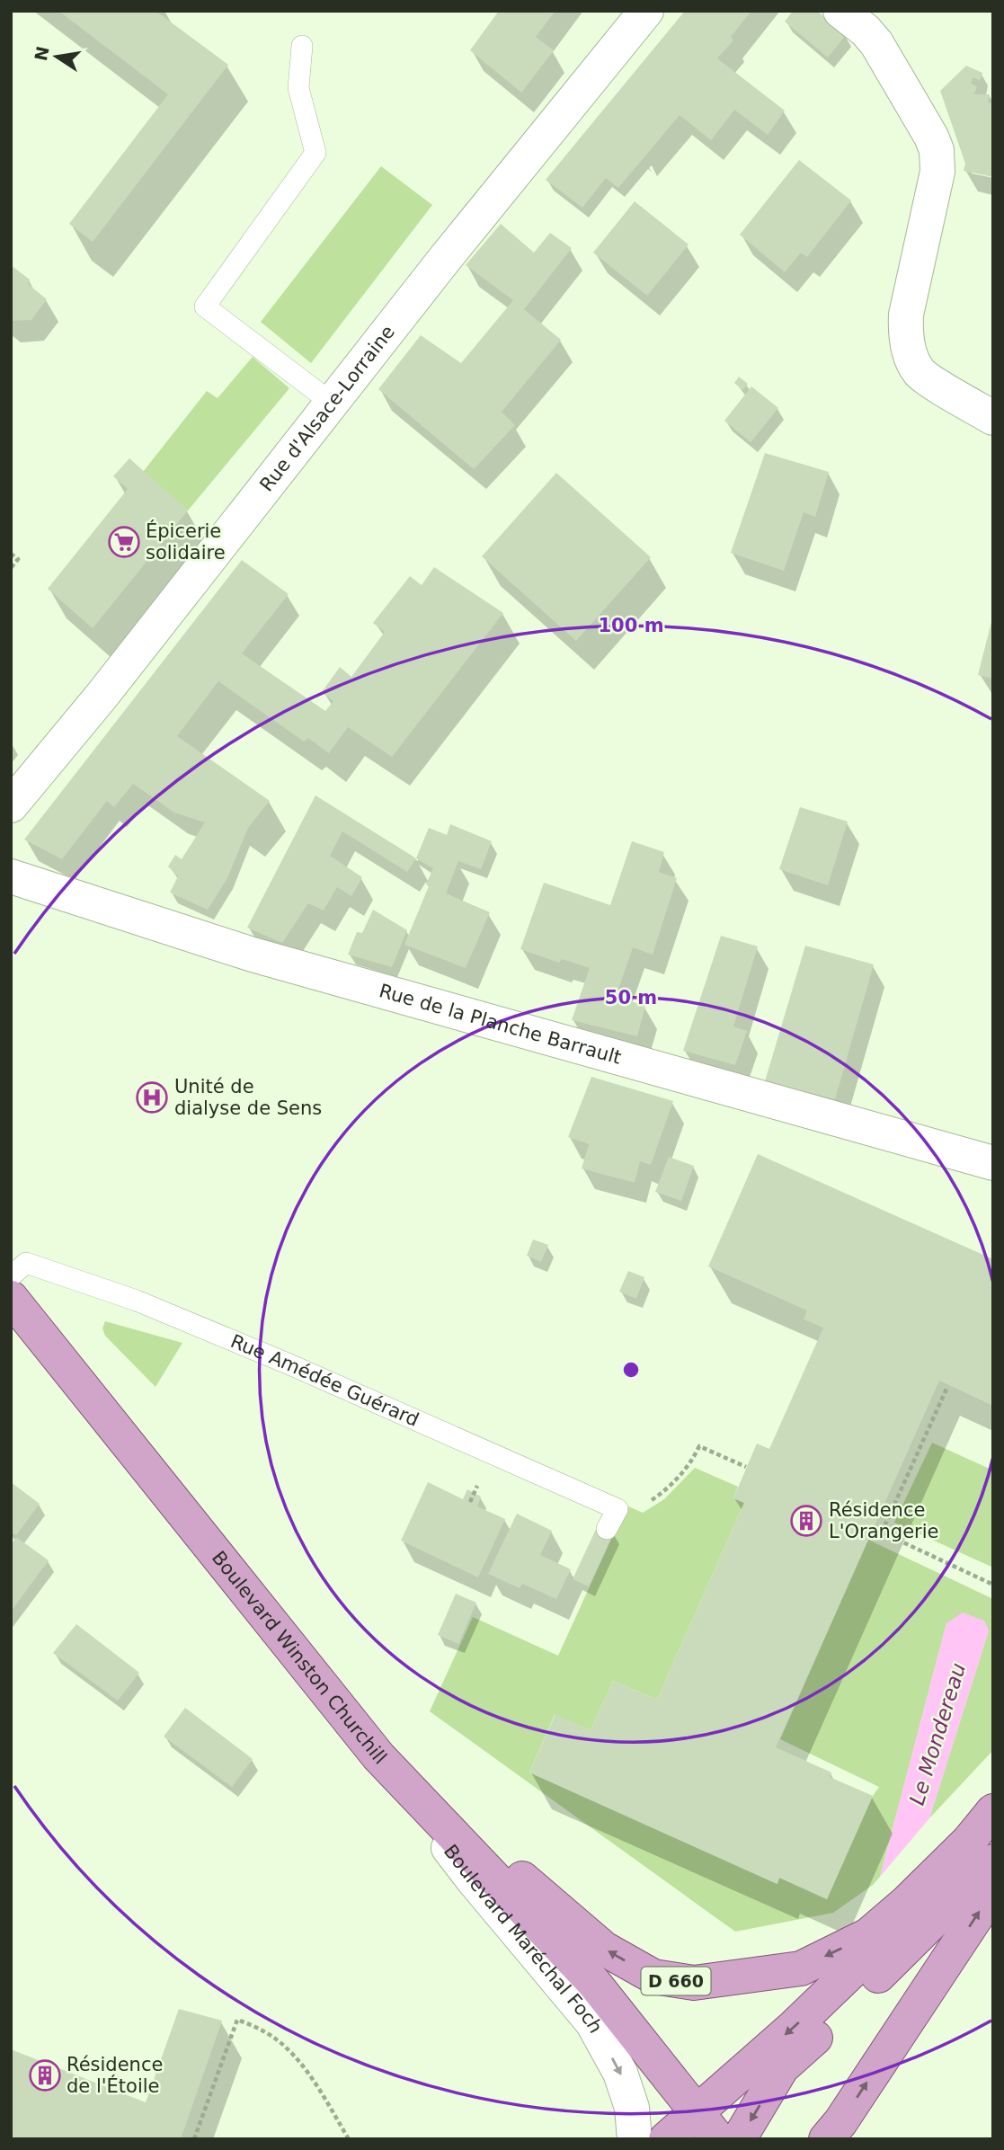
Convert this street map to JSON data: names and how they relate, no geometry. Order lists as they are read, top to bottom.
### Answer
{
  "streets": {
    "main road": ["Boulevard Winston Churchill", "D 660"],
    "street": ["Rue d'Alsace-Lorraine", "Rue de la Planche Barrault", "Boulevard Maréchal Foch"],
    "lane": ["Rue Amédée Guérard"]
  },
  "crossings": [
    ["Boulevard Winston Churchill", "Boulevard Maréchal Foch"],
    ["Boulevard Winston Churchill", "D 660"],
    ["Boulevard Maréchal Foch", "D 660"]
  ],
  "one_way": ["Boulevard Maréchal Foch"],
  "water": ["Le Mondereau"],
  "places": {
    "supermarket": ["Épicerie solidaire"],
    "hospital": ["Unité de dialyse de Sens"],
    "building": ["Résidence L'Orangerie", "Résidence de l'Étoile"]
  },
  "north": "left",
  "rings": ["100 m", "50 m"]
}
